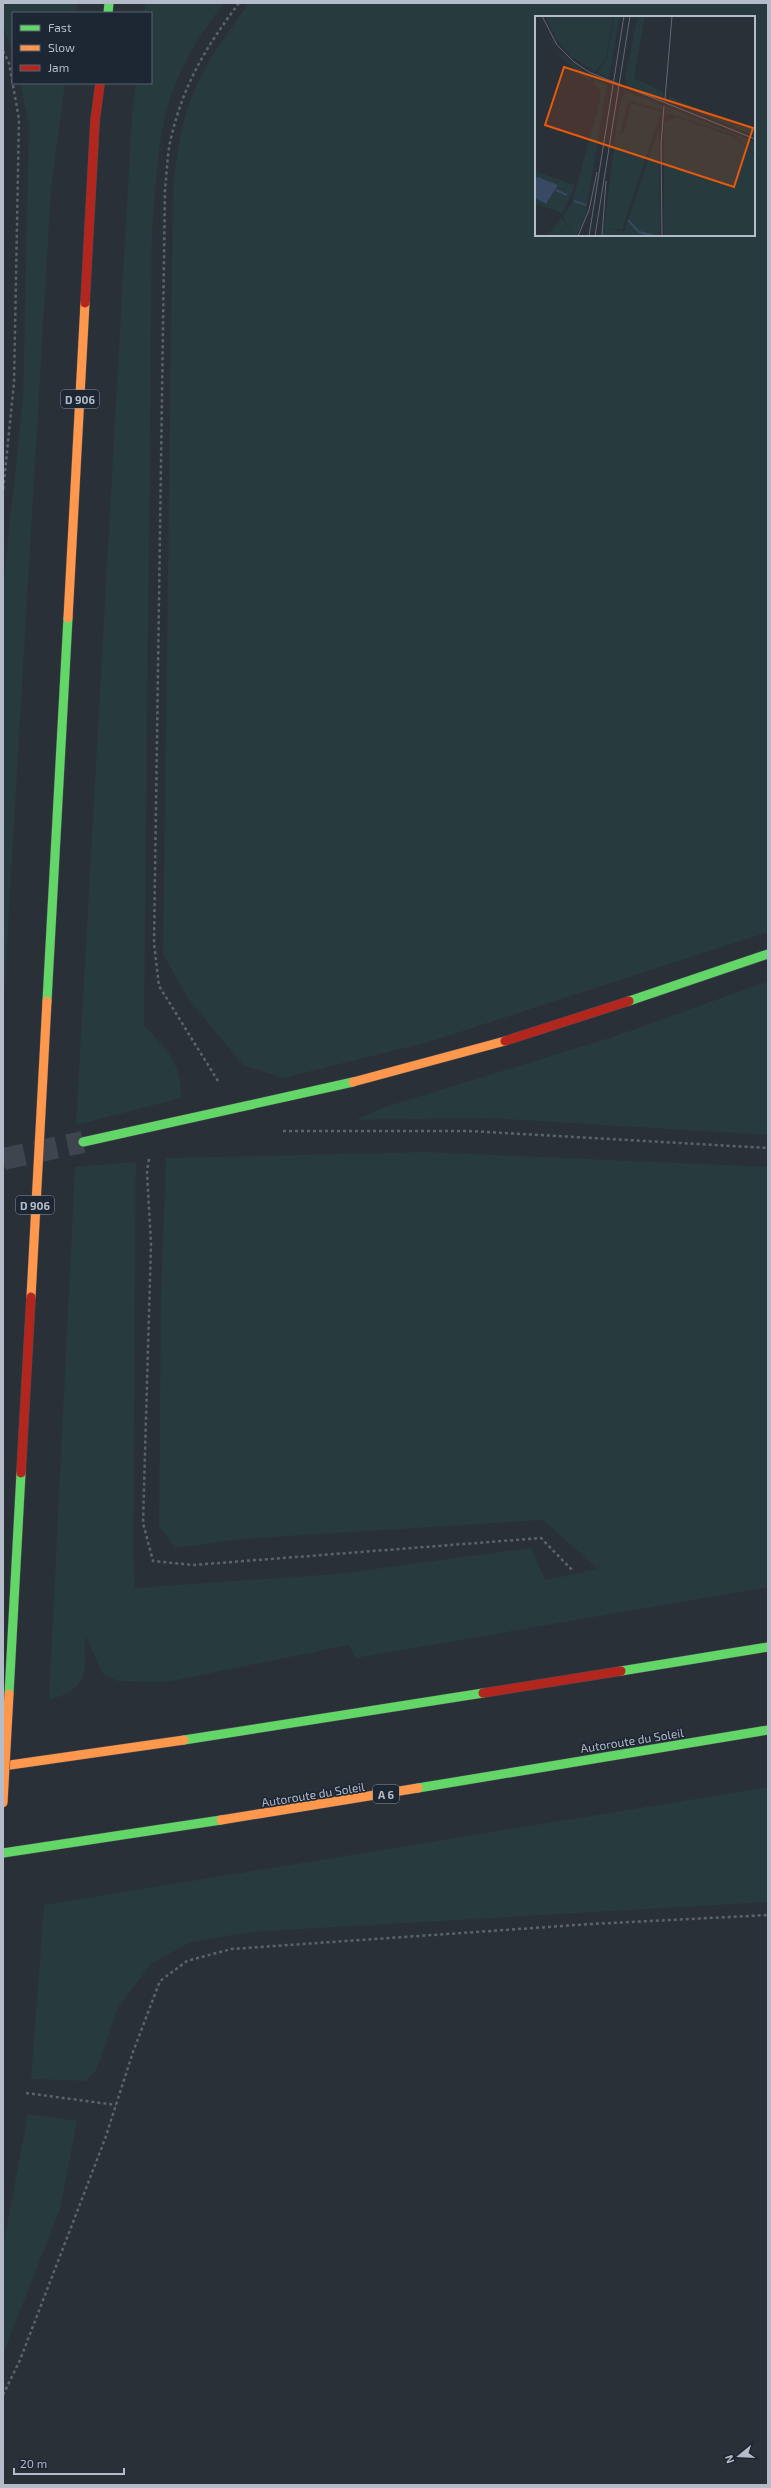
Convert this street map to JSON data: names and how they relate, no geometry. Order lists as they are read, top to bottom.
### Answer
{
  "streets": {
    "main road": ["D 906", "Autoroute du Soleil", "A 6"]
  },
  "legend": ["Fast", "Slow", "Jam"],
  "scale_bar": "20 m",
  "north": "left"
}
